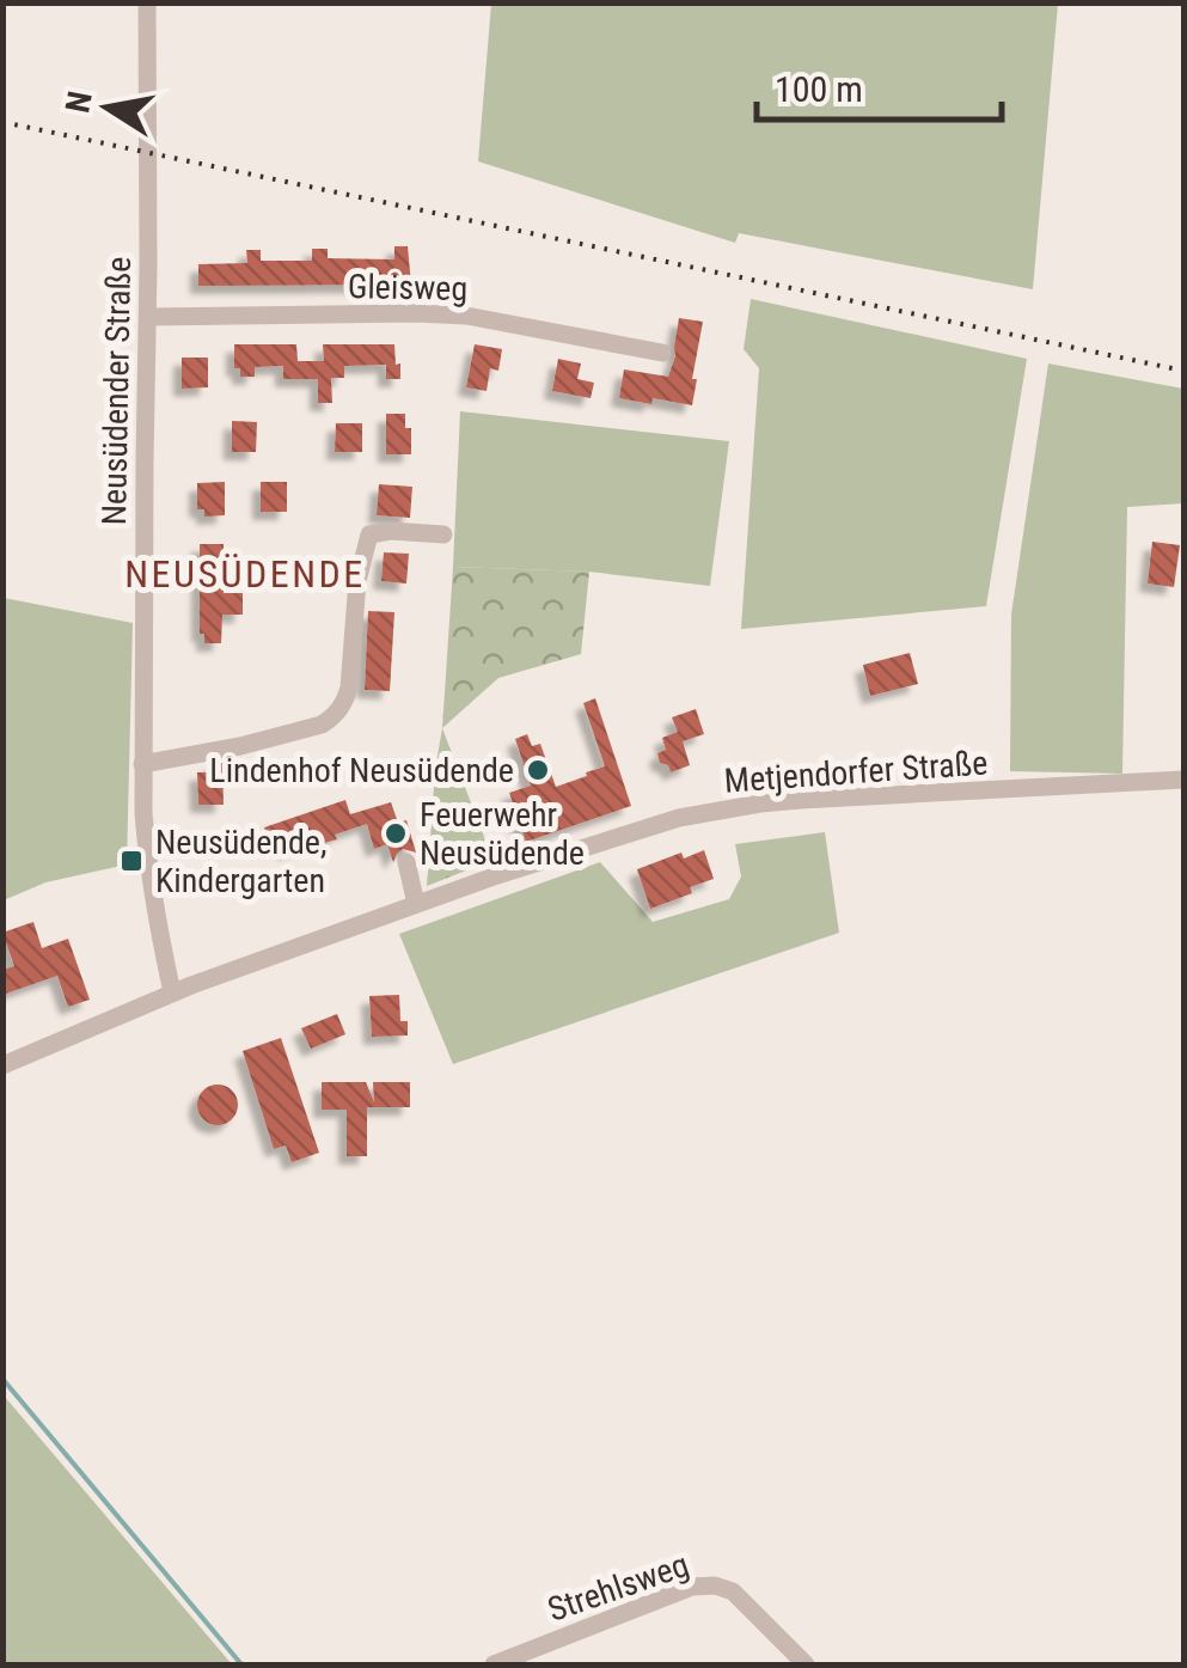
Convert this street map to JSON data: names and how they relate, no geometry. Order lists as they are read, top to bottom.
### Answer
{
  "streets": {
    "street": [
      "Gleisweg",
      "Neusüdender Straße",
      "Metjendorfer Straße",
      "Strehlsweg"
    ]
  },
  "crossings": [
    ["Gleisweg", "Neusüdender Straße"],
    ["Neusüdender Straße", "Metjendorfer Straße"]
  ],
  "districts": ["NEUSÜDENDE"],
  "places": {
    "other": ["Lindenhof Neusüdende", "Feuerwehr Neusüdende"],
    "transit": ["Neusüdende, Kindergarten"]
  },
  "scale_bar": "100 m",
  "north": "left"
}
